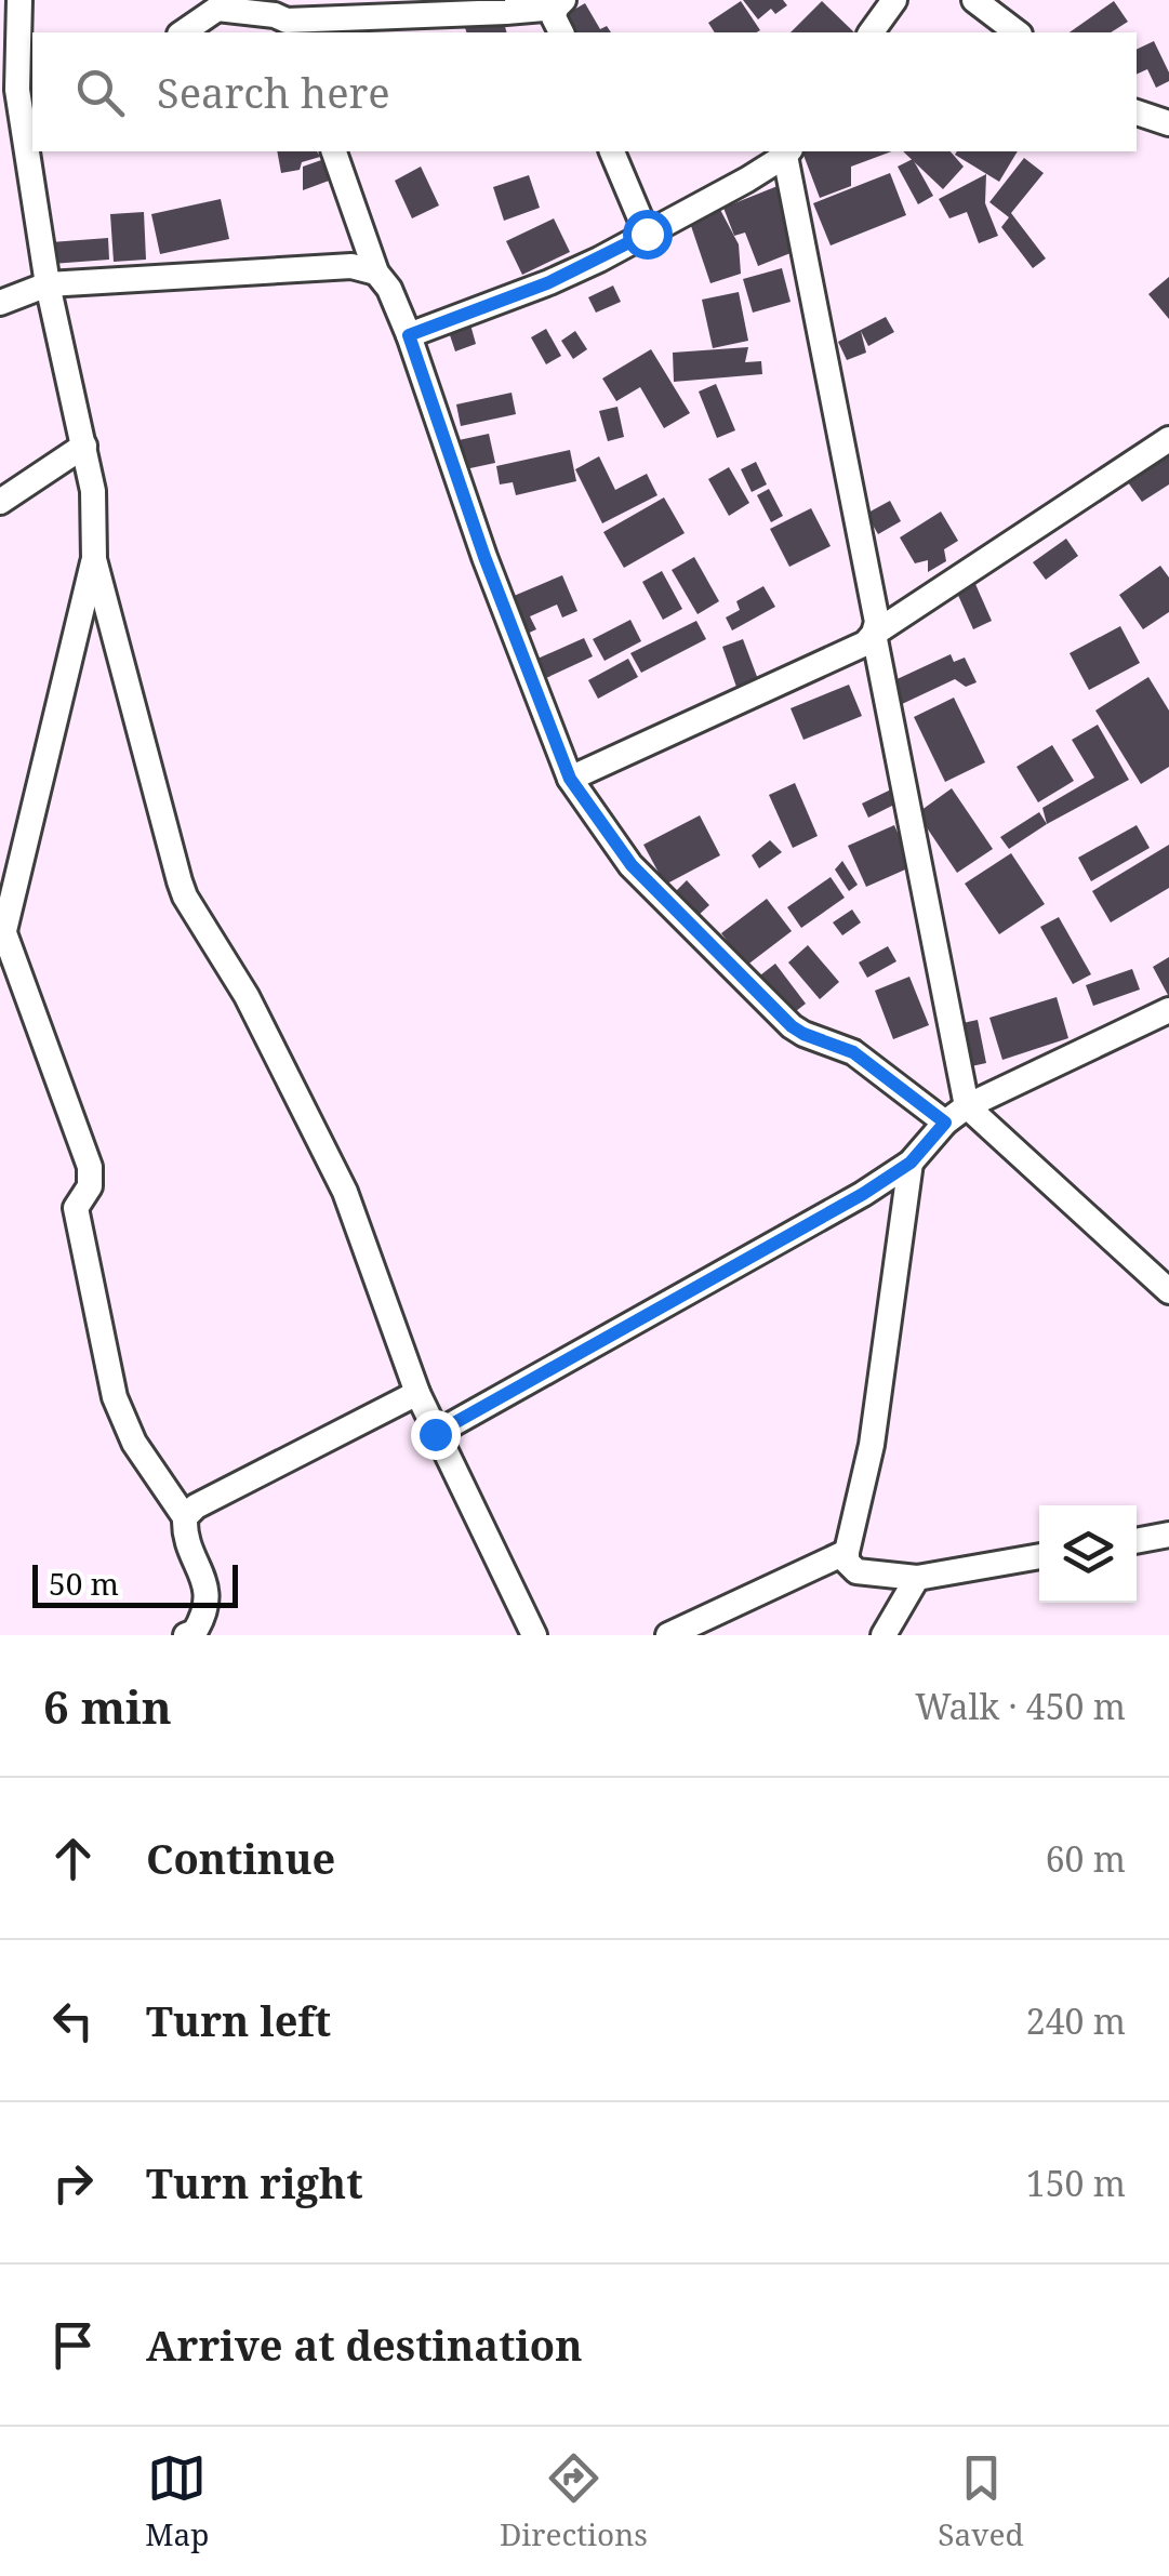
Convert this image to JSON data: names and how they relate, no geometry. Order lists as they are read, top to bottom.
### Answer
{
  "scale_bar": "50 m",
  "page": {
    "search": "Search here",
    "scale": "50 m",
    "heading": ["6 min", "Walk · 450 m"],
    "list": [
      ["Continue", "60 m"],
      ["Turn left", "240 m"],
      ["Turn right", "150 m"],
      "Arrive at destination"
    ],
    "nav": ["Map", "Directions", "Saved"]
  }
}
